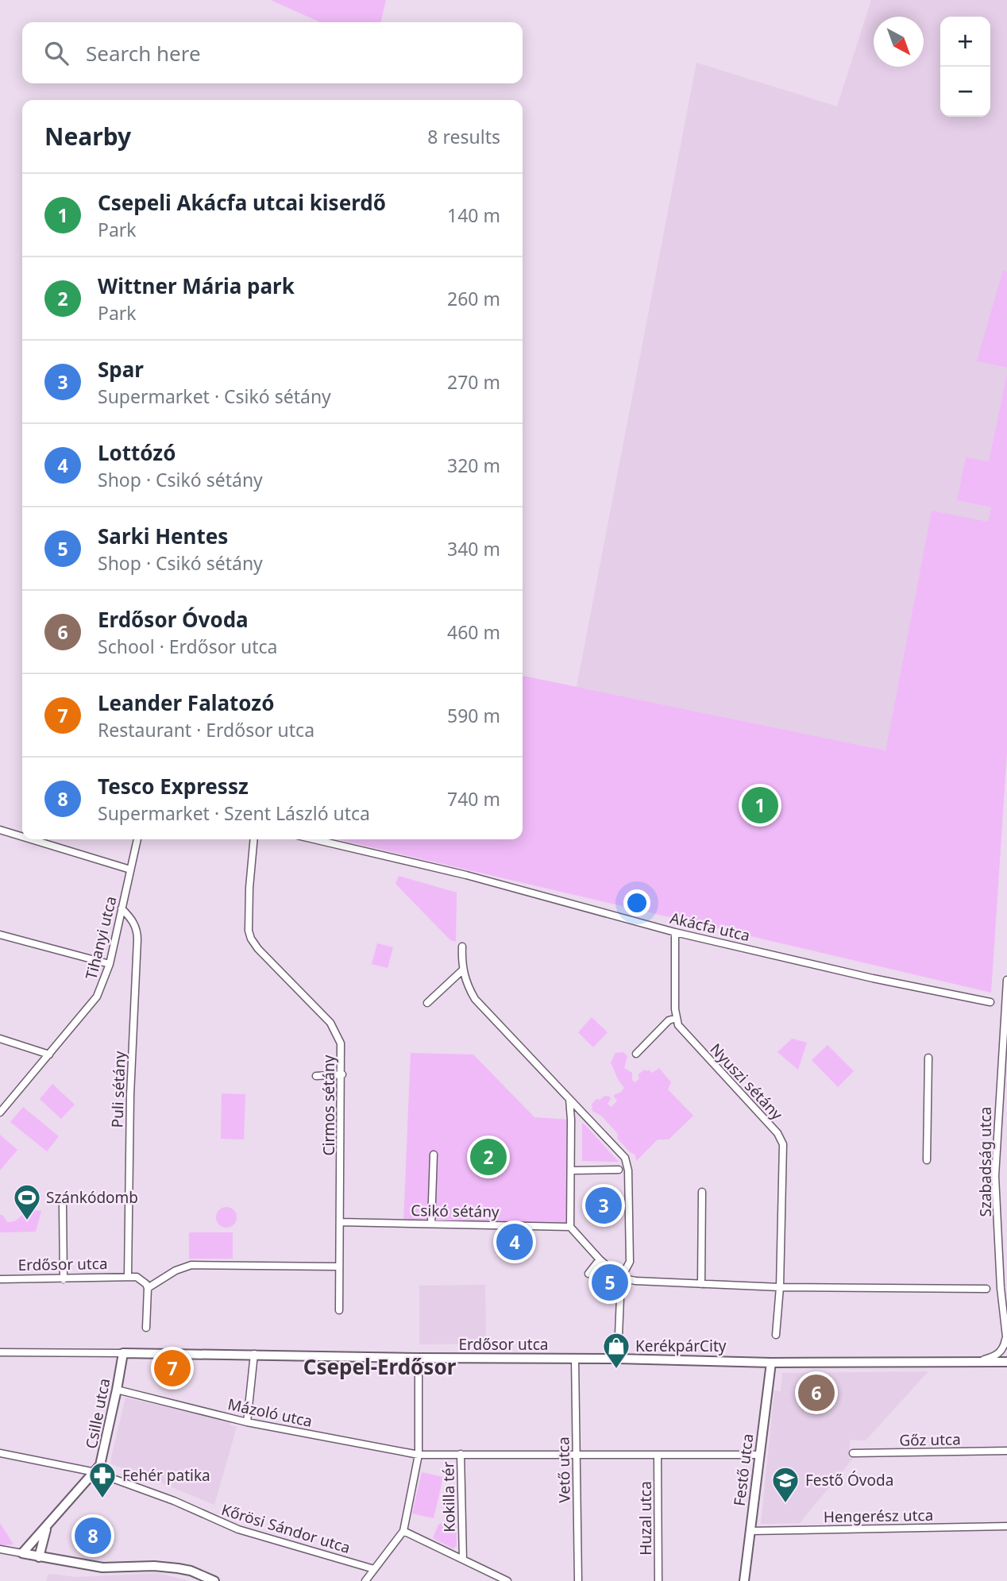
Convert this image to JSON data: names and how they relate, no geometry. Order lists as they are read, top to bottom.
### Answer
{
  "streets": {
    "street": [
      "Akácfa utca",
      "Tihanyi utca",
      "Nyuszi sétány",
      "Puli sétány",
      "Cirmos sétány",
      "Szabadság utca",
      "Csikó sétány",
      "Erdősor utca",
      "Mázoló utca",
      "Csille utca",
      "Gőz utca",
      "Vető utca",
      "Festő utca",
      "Kokilla tér",
      "Hengerész utca",
      "Huzal utca",
      "Kőrösi Sándor utca"
    ]
  },
  "crossings": [
    ["Tihanyi utca", "Puli sétány"],
    ["Puli sétány", "Erdősor utca"],
    ["Cirmos sétány", "Csikó sétány"],
    ["Erdősor utca", "Csille utca"],
    ["Erdősor utca", "Vető utca"],
    ["Erdősor utca", "Festő utca"],
    ["Mázoló utca", "Csille utca"],
    ["Mázoló utca", "Kokilla tér"],
    ["Csille utca", "Kőrösi Sándor utca"],
    ["Festő utca", "Hengerész utca"]
  ],
  "districts": ["Csepel-Erdősor"],
  "places": {
    "sports": ["Szánkódomb"],
    "shop": ["KerékpárCity"],
    "pharmacy": ["Fehér patika"],
    "school or university": ["Festő Óvoda"]
  },
  "north": "bottom right",
  "page": {
    "map_buttons": ["+", "−"],
    "search": "Search here",
    "heading": ["Nearby", "8 results"],
    "list": [
      {
        "mark": "1",
        "name": "Csepeli Akácfa utcai kiserdő",
        "note": "Park",
        "value": "140 m"
      },
      {
        "mark": "2",
        "name": "Wittner Mária park",
        "note": "Park",
        "value": "260 m"
      },
      {
        "mark": "3",
        "name": "Spar",
        "note": "Supermarket · Csikó sétány",
        "value": "270 m"
      },
      {
        "mark": "4",
        "name": "Lottózó",
        "note": "Shop · Csikó sétány",
        "value": "320 m"
      },
      {
        "mark": "5",
        "name": "Sarki Hentes",
        "note": "Shop · Csikó sétány",
        "value": "340 m"
      },
      {
        "mark": "6",
        "name": "Erdősor Óvoda",
        "note": "School · Erdősor utca",
        "value": "460 m"
      },
      {
        "mark": "7",
        "name": "Leander Falatozó",
        "note": "Restaurant · Erdősor utca",
        "value": "590 m"
      },
      {
        "mark": "8",
        "name": "Tesco Expressz",
        "note": "Supermarket · Szent László utca",
        "value": "740 m"
      }
    ],
    "pins": [
      "1",
      "2",
      "3",
      "4",
      "5",
      "7",
      "6",
      "8"
    ]
  }
}
